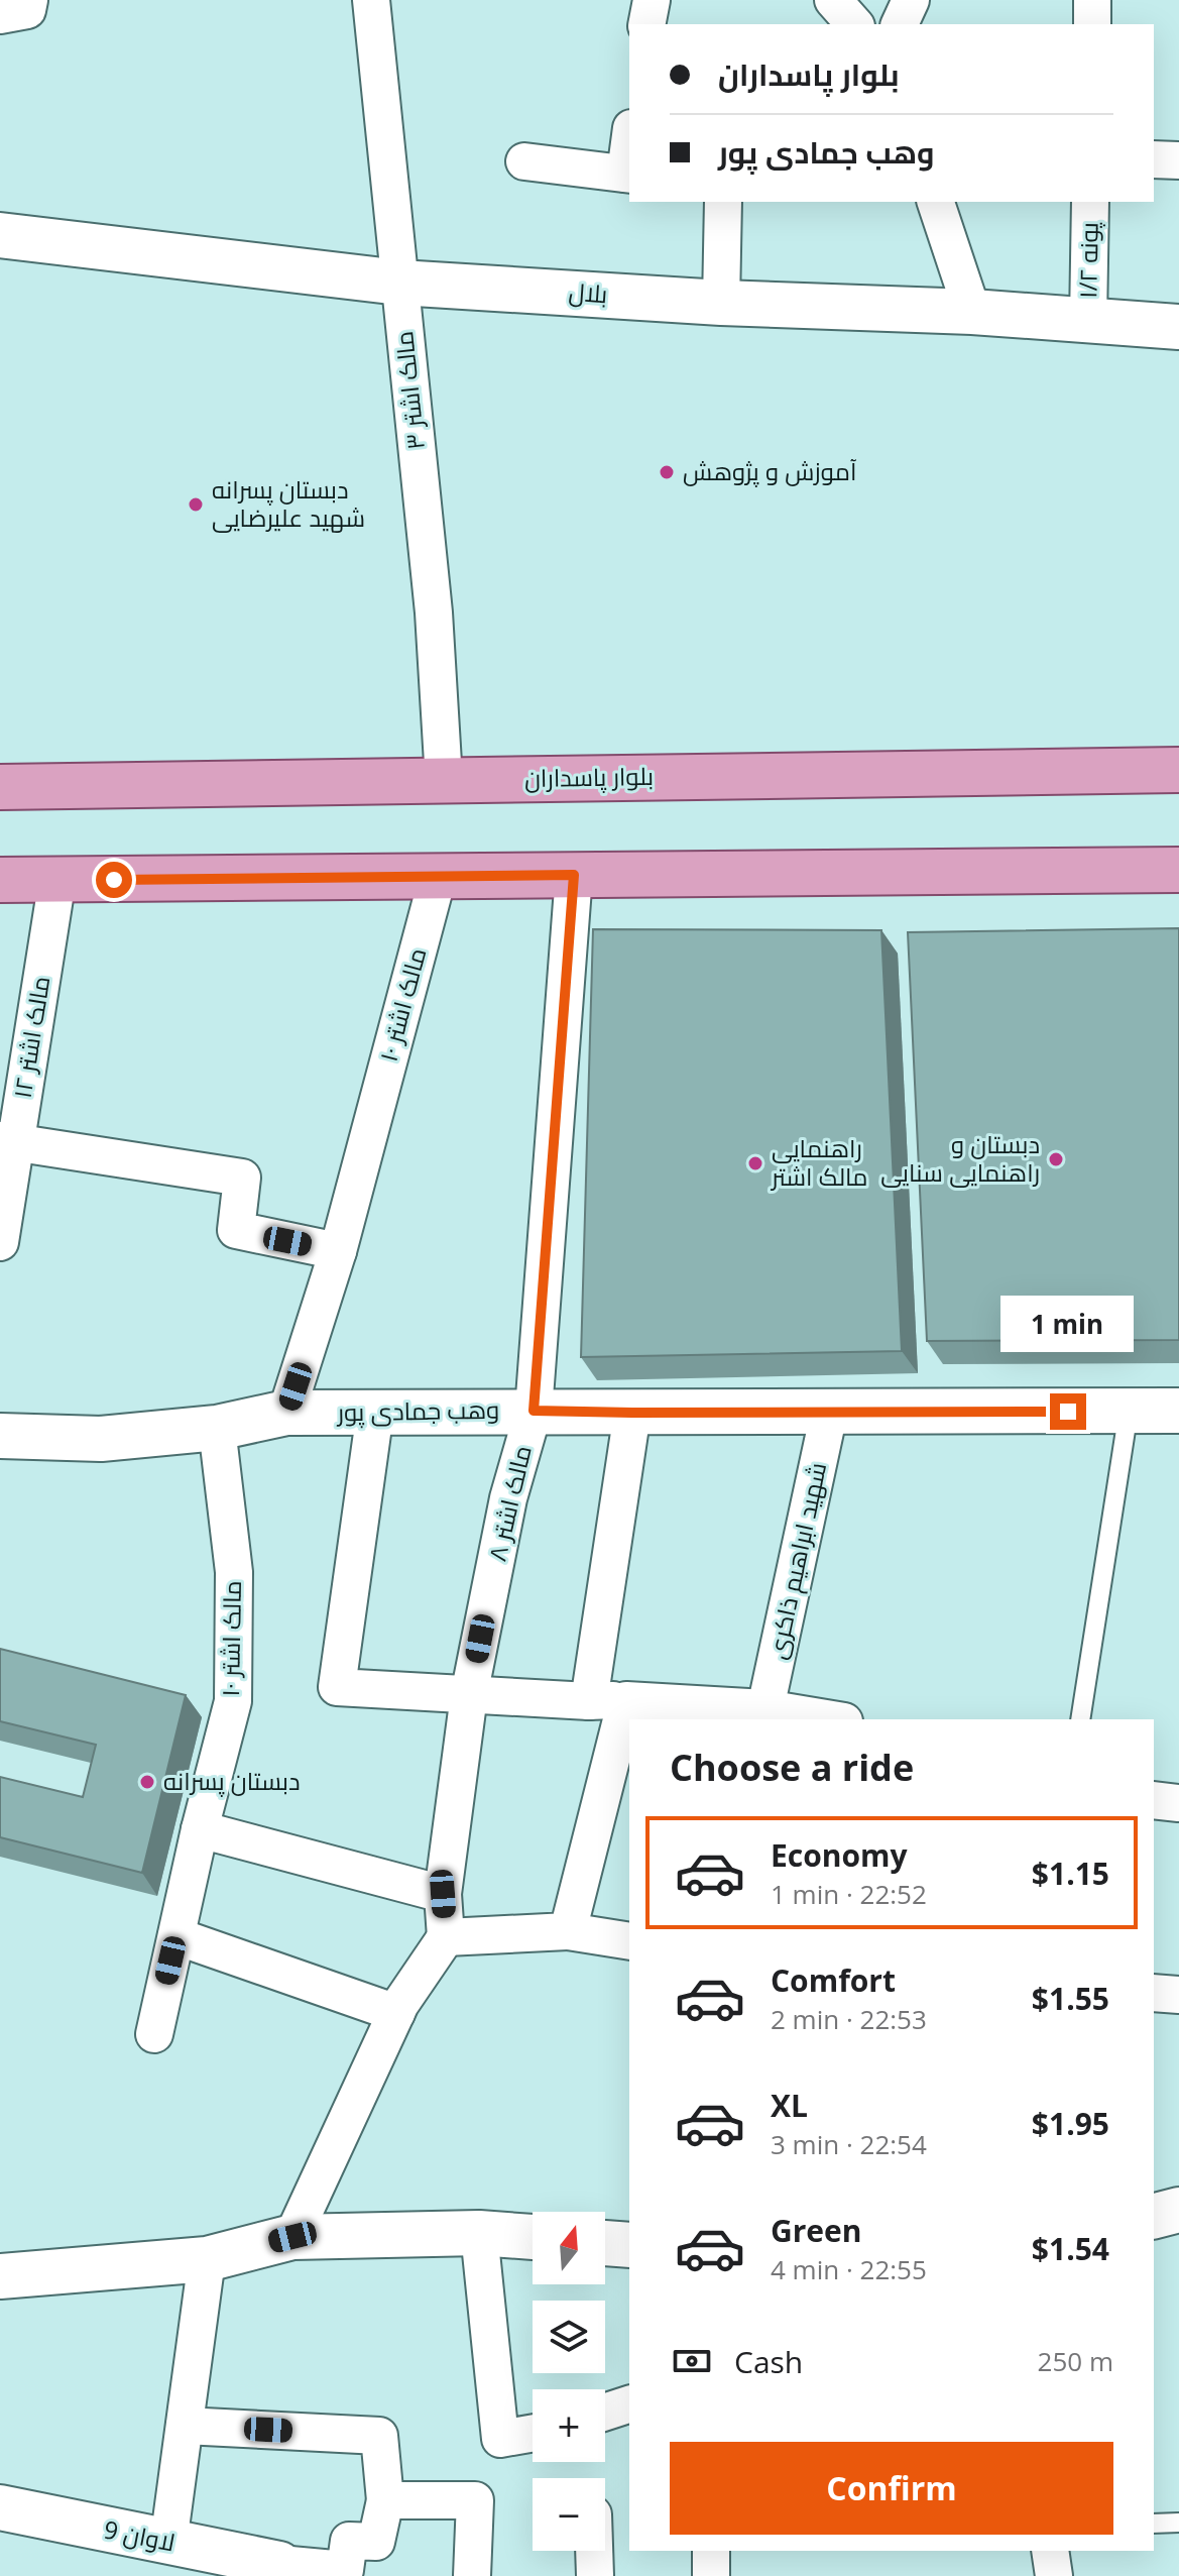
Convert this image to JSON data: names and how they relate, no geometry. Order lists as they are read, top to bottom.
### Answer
{
  "streets": {
    "main road": ["بلوار پاسداران"],
    "street": [
      "پونه ۱/۲",
      "بلال",
      "مالک اشتر ۳",
      "مالک اشتر ۱۰",
      "مالک اشتر ۱۲",
      "وهب جمادی پور",
      "مالک اشتر ۸",
      "شهید ابراهیم ذاکری",
      "لاوان 9"
    ]
  },
  "crossings": [
    ["پونه ۱/۲", "بلال"],
    ["بلال", "مالک اشتر ۳"],
    ["مالک اشتر ۳", "بلوار پاسداران"],
    ["مالک اشتر ۱۰", "وهب جمادی پور"],
    ["وهب جمادی پور", "مالک اشتر ۸"],
    ["وهب جمادی پور", "شهید ابراهیم ذاکری"]
  ],
  "places": [
    "آموزش و پژوهش",
    "دبستان پسرانه شهید علیرضایی",
    "دبستان و راهنمایی سنایی",
    "راهنمایی مالک اشتر",
    "دبستان پسرانه"
  ],
  "north": "top",
  "page": {
    "banner": ["بلوار پاسداران", "وهب جمادی پور"],
    "bubble": "1 min",
    "heading": "Choose a ride",
    "list": [
      {
        "name": "Economy",
        "note": "1 min · 22:52",
        "value": "$1.15"
      },
      {
        "name": "Comfort",
        "note": "2 min · 22:53",
        "value": "$1.55"
      },
      {
        "name": "XL",
        "note": "3 min · 22:54",
        "value": "$1.95"
      },
      {
        "name": "Green",
        "note": "4 min · 22:55",
        "value": "$1.54"
      }
    ],
    "map_buttons": ["+", "−"],
    "pay": ["Cash", "250 m"],
    "buttons": "Confirm"
  }
}
